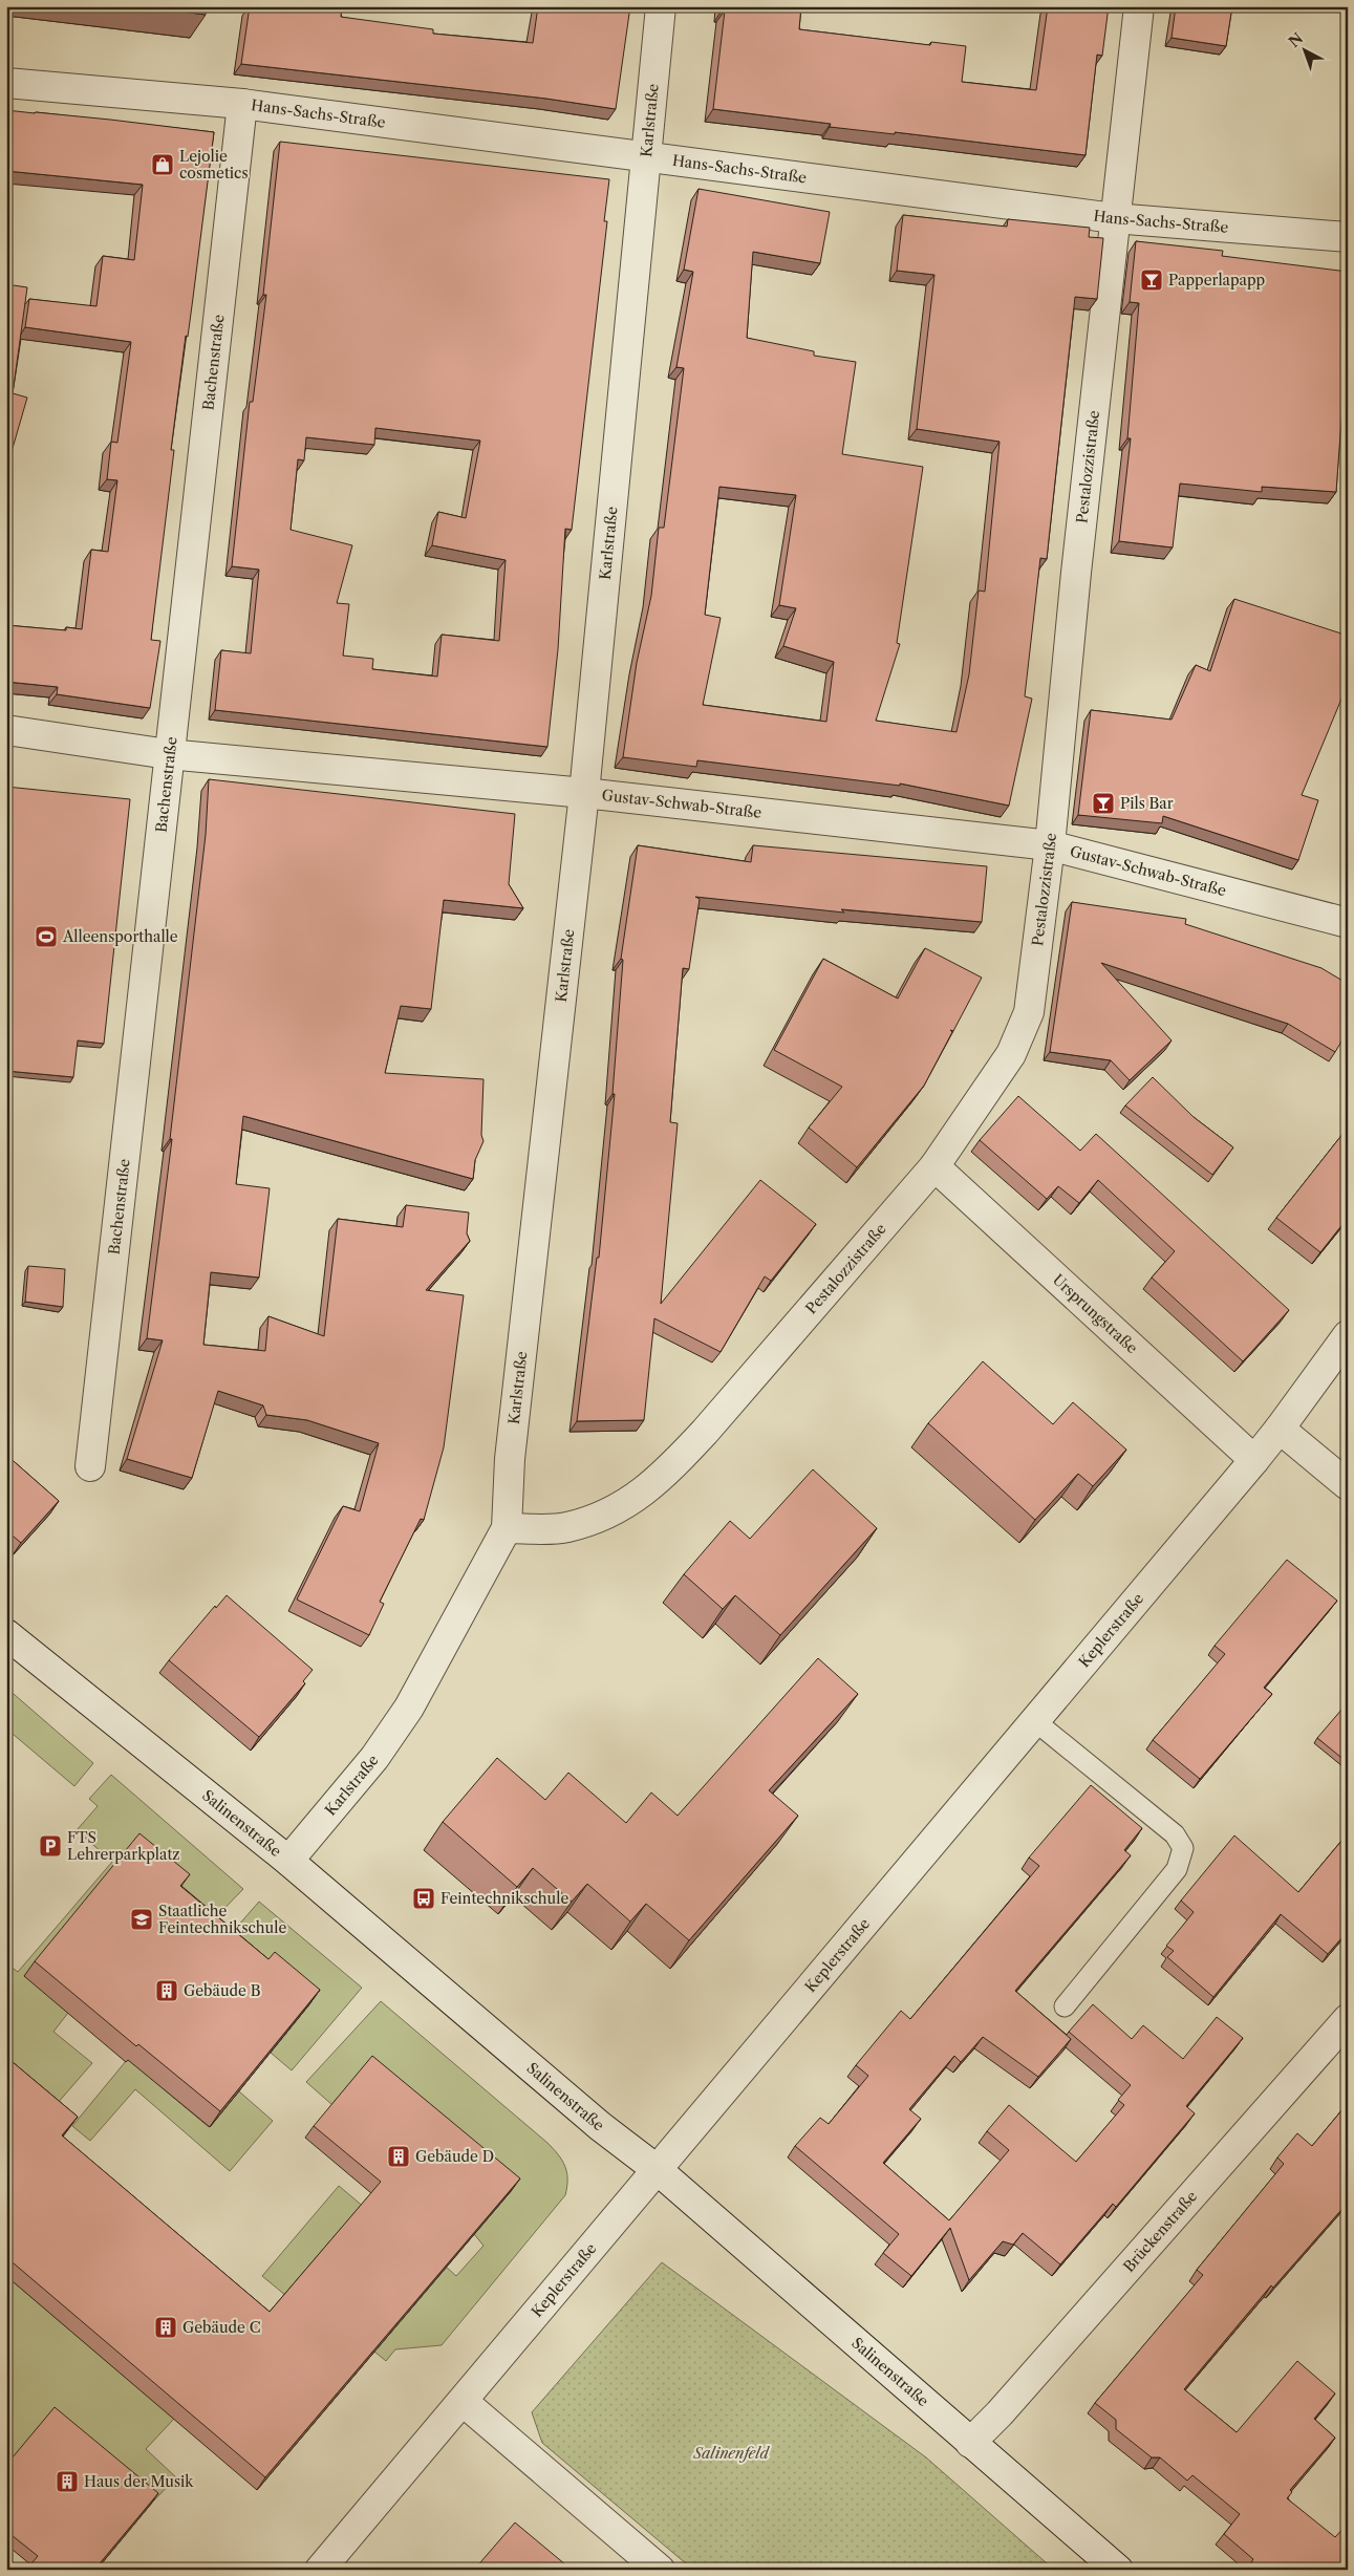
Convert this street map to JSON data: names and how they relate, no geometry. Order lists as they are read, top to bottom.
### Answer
{
  "streets": {
    "street": [
      "Hans-Sachs-Straße",
      "Karlstraße",
      "Bachenstraße",
      "Pestalozzistraße",
      "Gustav-Schwab-Straße",
      "Ursprungstraße",
      "Keplerstraße",
      "Salinenstraße",
      "Brückenstraße"
    ]
  },
  "crossings": [
    ["Hans-Sachs-Straße", "Karlstraße"],
    ["Hans-Sachs-Straße", "Bachenstraße"],
    ["Hans-Sachs-Straße", "Pestalozzistraße"],
    ["Karlstraße", "Pestalozzistraße"],
    ["Karlstraße", "Gustav-Schwab-Straße"],
    ["Karlstraße", "Salinenstraße"],
    ["Bachenstraße", "Gustav-Schwab-Straße"],
    ["Pestalozzistraße", "Gustav-Schwab-Straße"],
    ["Pestalozzistraße", "Ursprungstraße"],
    ["Ursprungstraße", "Keplerstraße"],
    ["Keplerstraße", "Salinenstraße"],
    ["Salinenstraße", "Brückenstraße"]
  ],
  "parks": ["Salinenfeld"],
  "places": {
    "shop": ["Lejolie cosmetics"],
    "bar": ["Papperlapapp", "Pils Bar"],
    "sports": ["Alleensporthalle"],
    "parking": ["FTS Lehrerparkplatz"],
    "bus stop": ["Feintechnikschule"],
    "school or university": ["Staatliche Feintechnikschule"],
    "building": [
      "Gebäude B",
      "Gebäude D",
      "Gebäude C",
      "Haus der Musik"
    ]
  },
  "north": "top left"
}
